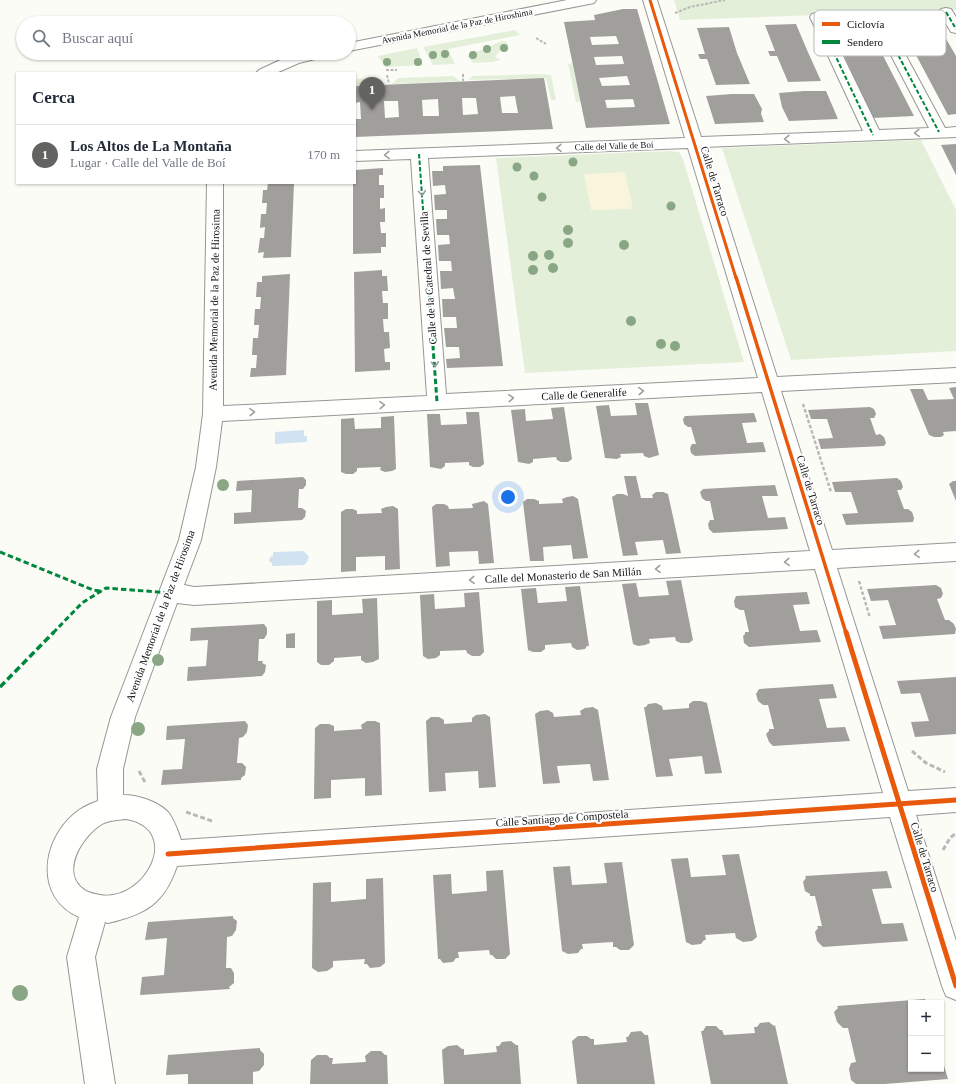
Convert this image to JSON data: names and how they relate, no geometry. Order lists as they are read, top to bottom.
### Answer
{
  "streets": {
    "street": [
      "Avenida Memorial de la Paz de Hiroshima",
      "Calle del Valle de Boí",
      "Calle de Tarraco",
      "Calle de la Catedral de Sevilla",
      "Avenida Memorial de la Paz de Hirosima",
      "Calle de Generalife",
      "Calle del Monasterio de San Millán",
      "Calle Santiago de Compostela"
    ]
  },
  "crossings": [
    ["Calle del Valle de Boí", "Calle de Tarraco"],
    ["Calle del Valle de Boí", "Calle de la Catedral de Sevilla"],
    ["Calle de Tarraco", "Calle de Generalife"],
    ["Calle de Tarraco", "Calle del Monasterio de San Millán"],
    ["Calle de Tarraco", "Calle Santiago de Compostela"],
    ["Calle de la Catedral de Sevilla", "Calle de Generalife"],
    ["Avenida Memorial de la Paz de Hirosima", "Calle de Generalife"],
    ["Avenida Memorial de la Paz de Hirosima", "Calle del Monasterio de San Millán"],
    ["Avenida Memorial de la Paz de Hirosima", "Calle Santiago de Compostela"]
  ],
  "one_way": [
    "Calle del Valle de Boí",
    "Calle de la Catedral de Sevilla",
    "Calle de Generalife",
    "Calle del Monasterio de San Millán"
  ],
  "legend": ["Ciclovía", "Sendero"],
  "page": {
    "search": "Buscar aquí",
    "heading": "Cerca",
    "pins": "1",
    "list": [
      {
        "mark": "1",
        "name": "Los Altos de La Montaña",
        "note": "Lugar · Calle del Valle de Boí",
        "value": "170 m"
      }
    ],
    "map_buttons": ["+", "−"]
  }
}
